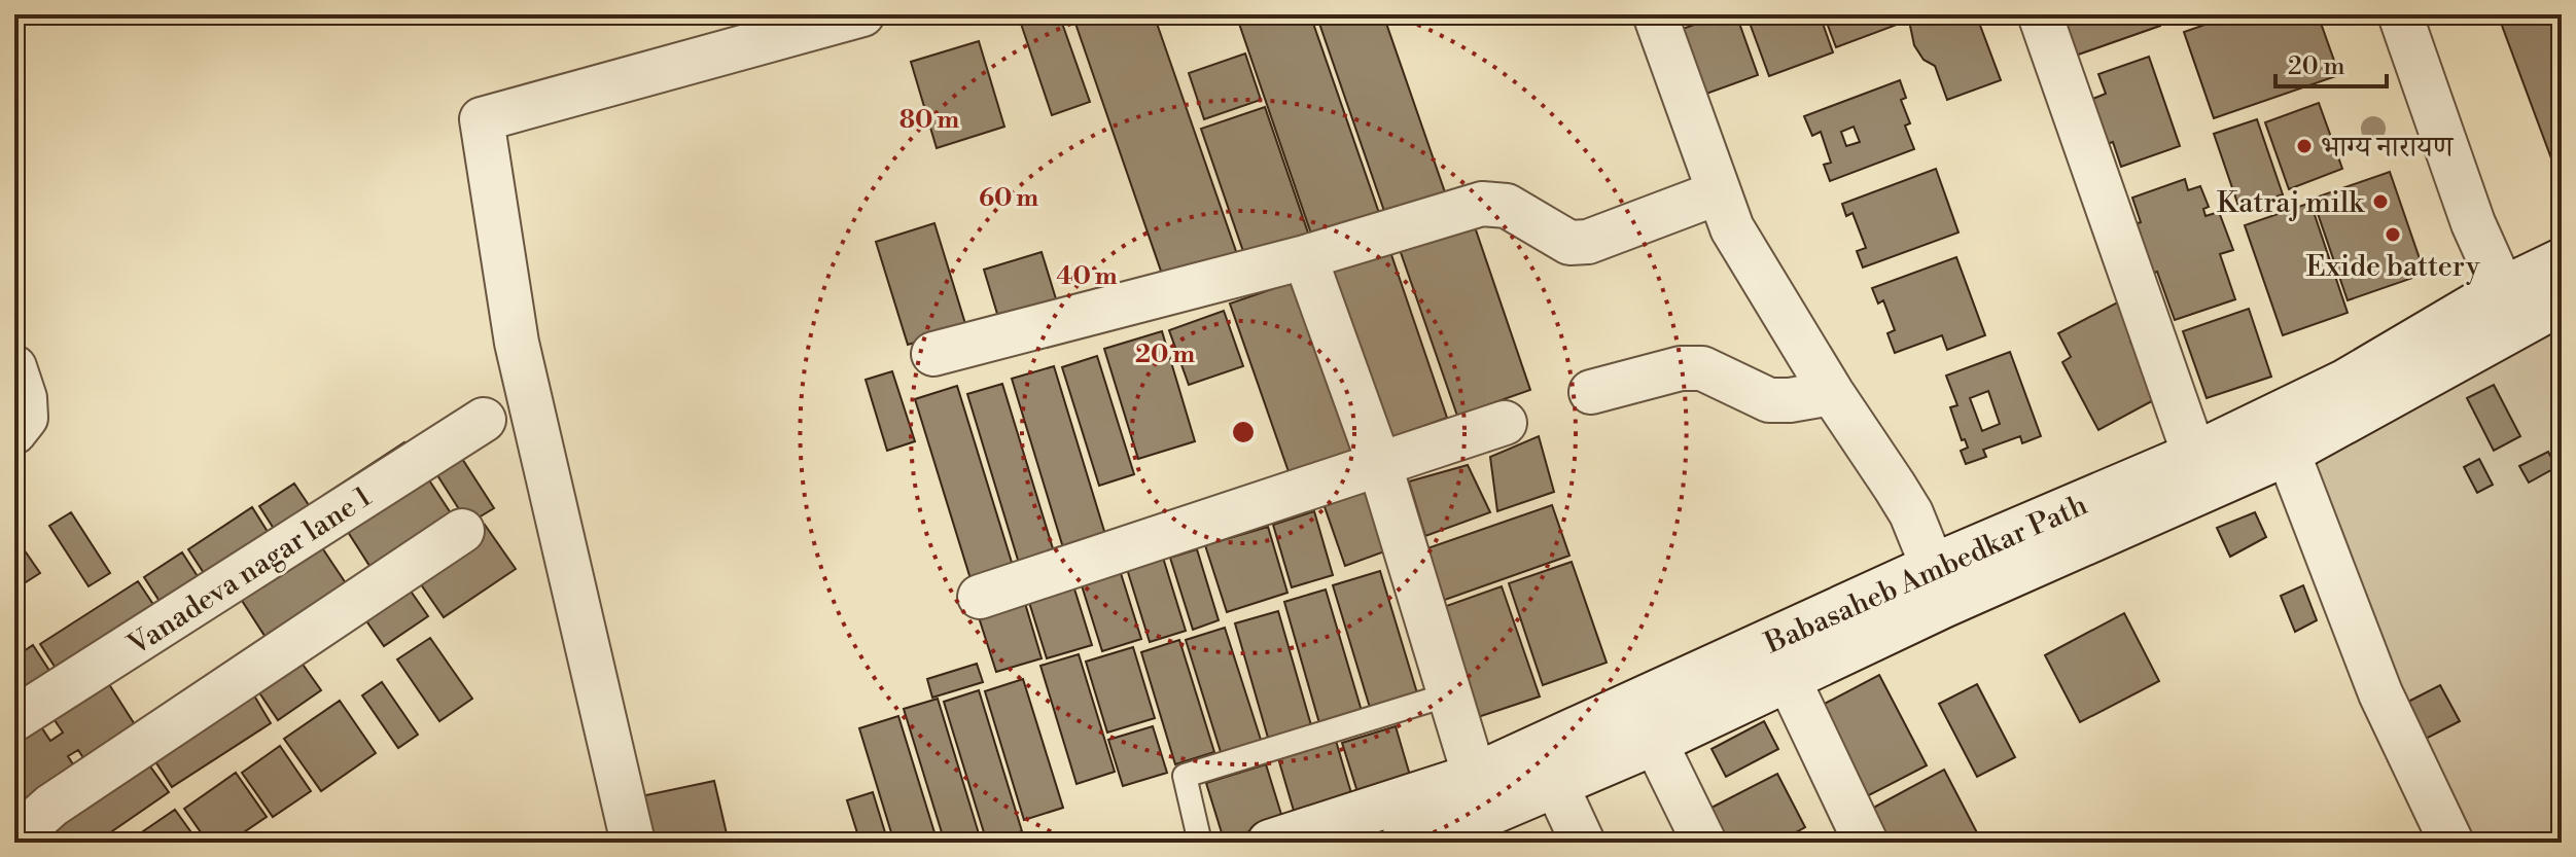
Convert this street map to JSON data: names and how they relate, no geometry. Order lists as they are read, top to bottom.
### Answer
{
  "streets": {
    "street": ["Vanadeva nagar lane 1", "Babasaheb Ambedkar Path"]
  },
  "places": ["भाग्य नारायण", "Katraj milk", "Exide battery"],
  "scale_bar": "20 m",
  "rings": [
    "80 m",
    "60 m",
    "40 m",
    "20 m"
  ]
}
